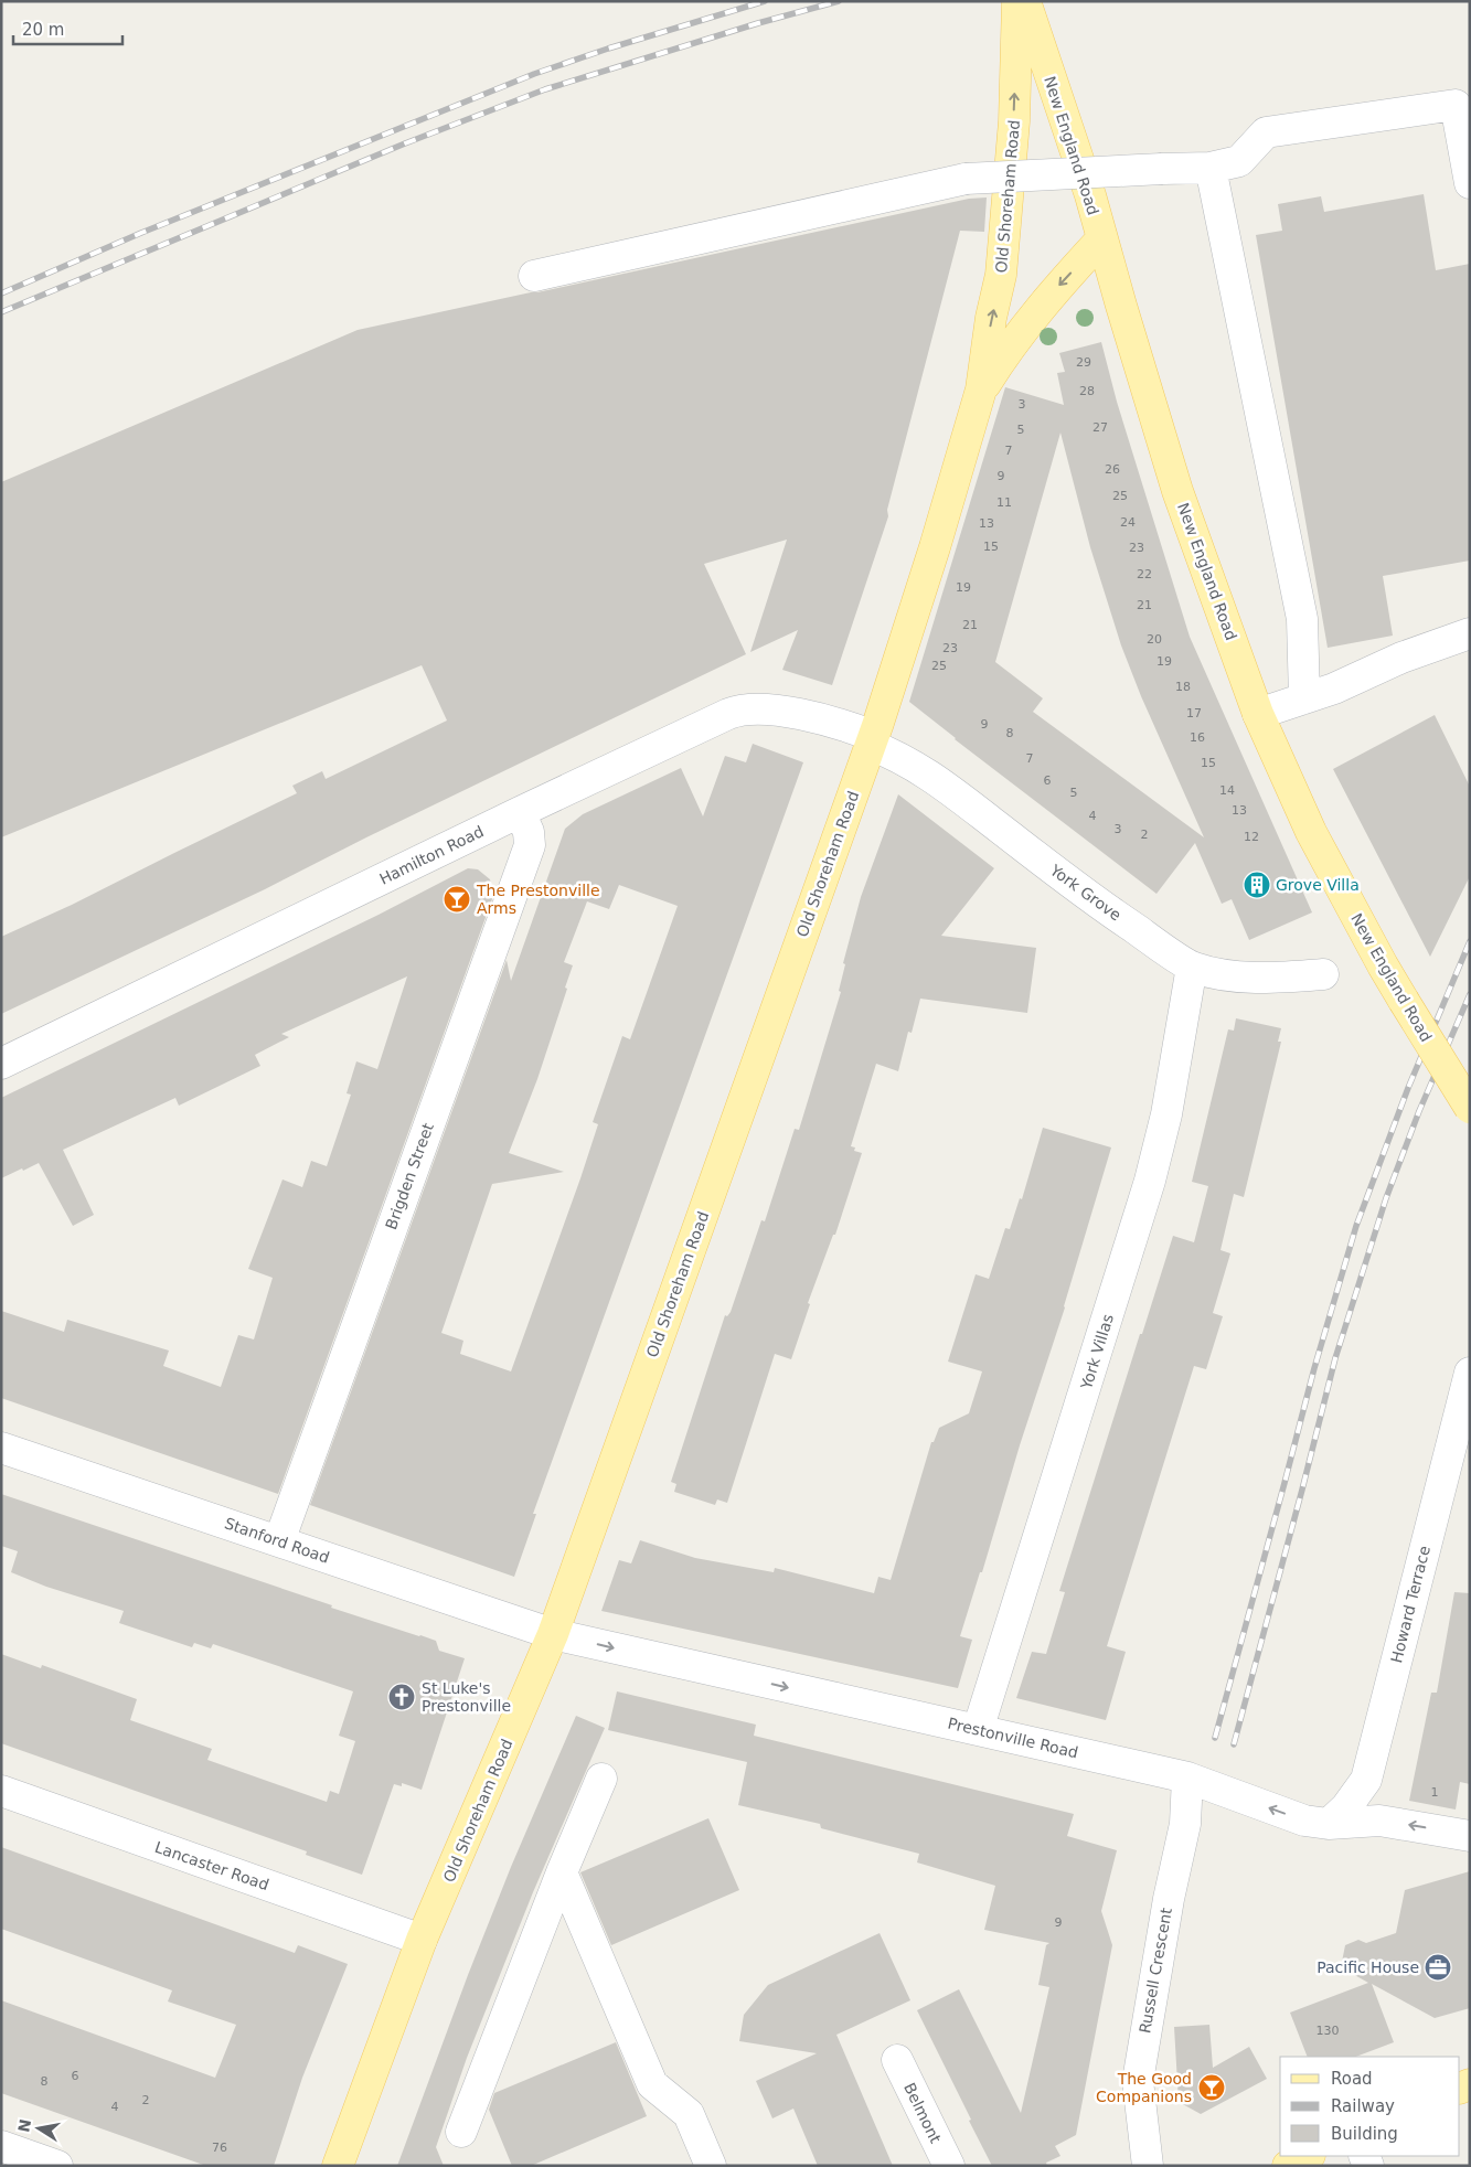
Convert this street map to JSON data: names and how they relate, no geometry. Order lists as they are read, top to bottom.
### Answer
{
  "streets": {
    "main road": ["New England Road", "Old Shoreham Road"],
    "street": [
      "Hamilton Road",
      "York Grove",
      "Brigden Street",
      "York Villas",
      "Stanford Road",
      "Howard Terrace",
      "Prestonville Road",
      "Lancaster Road",
      "Russell Crescent",
      "Belmont"
    ]
  },
  "crossings": [
    ["New England Road", "Old Shoreham Road"],
    ["Old Shoreham Road", "Hamilton Road"],
    ["Old Shoreham Road", "York Grove"],
    ["Old Shoreham Road", "Stanford Road"],
    ["Old Shoreham Road", "Prestonville Road"],
    ["Old Shoreham Road", "Lancaster Road"],
    ["Hamilton Road", "York Grove"],
    ["Hamilton Road", "Brigden Street"],
    ["York Grove", "York Villas"],
    ["Brigden Street", "Stanford Road"],
    ["York Villas", "Prestonville Road"],
    ["Stanford Road", "Prestonville Road"],
    ["Howard Terrace", "Prestonville Road"],
    ["Prestonville Road", "Russell Crescent"]
  ],
  "places": {
    "building": ["Grove Villa"],
    "bar": ["The Prestonville Arms", "The Good Companions"],
    "church": ["St Luke's Prestonville"],
    "office": ["Pacific House"]
  },
  "house_numbers": [
    "29",
    "28",
    "3",
    "27",
    "5",
    "7",
    "26",
    "9",
    "25",
    "11",
    "24",
    "13",
    "15",
    "23",
    "22",
    "19",
    "21",
    "21",
    "20",
    "23",
    "19",
    "25",
    "18",
    "17",
    "9",
    "8",
    "16",
    "7",
    "15",
    "6",
    "14",
    "5",
    "13",
    "4",
    "3",
    "2",
    "12",
    "1",
    "9",
    "130",
    "6",
    "8",
    "2",
    "4",
    "76"
  ],
  "legend": ["Road", "Railway", "Building"],
  "scale_bar": "20 m",
  "north": "left"
}
